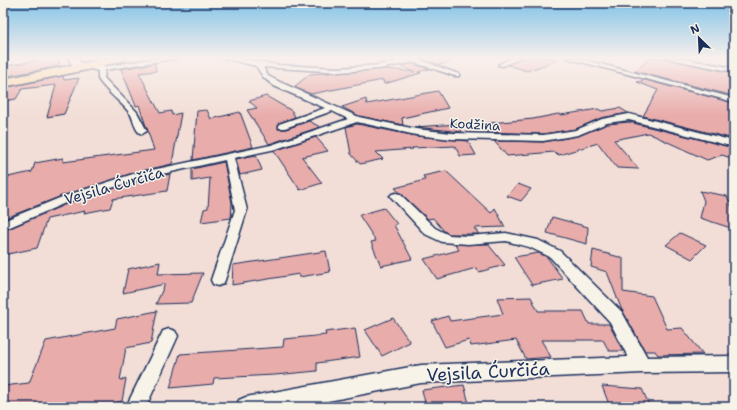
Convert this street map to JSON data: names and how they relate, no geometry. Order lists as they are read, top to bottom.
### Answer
{
  "streets": {
    "street": ["Kodžina", "Vejsila Ćurčića"]
  },
  "crossings": [
    ["Kodžina", "Vejsila Ćurčića"]
  ],
  "north": "top left"
}
